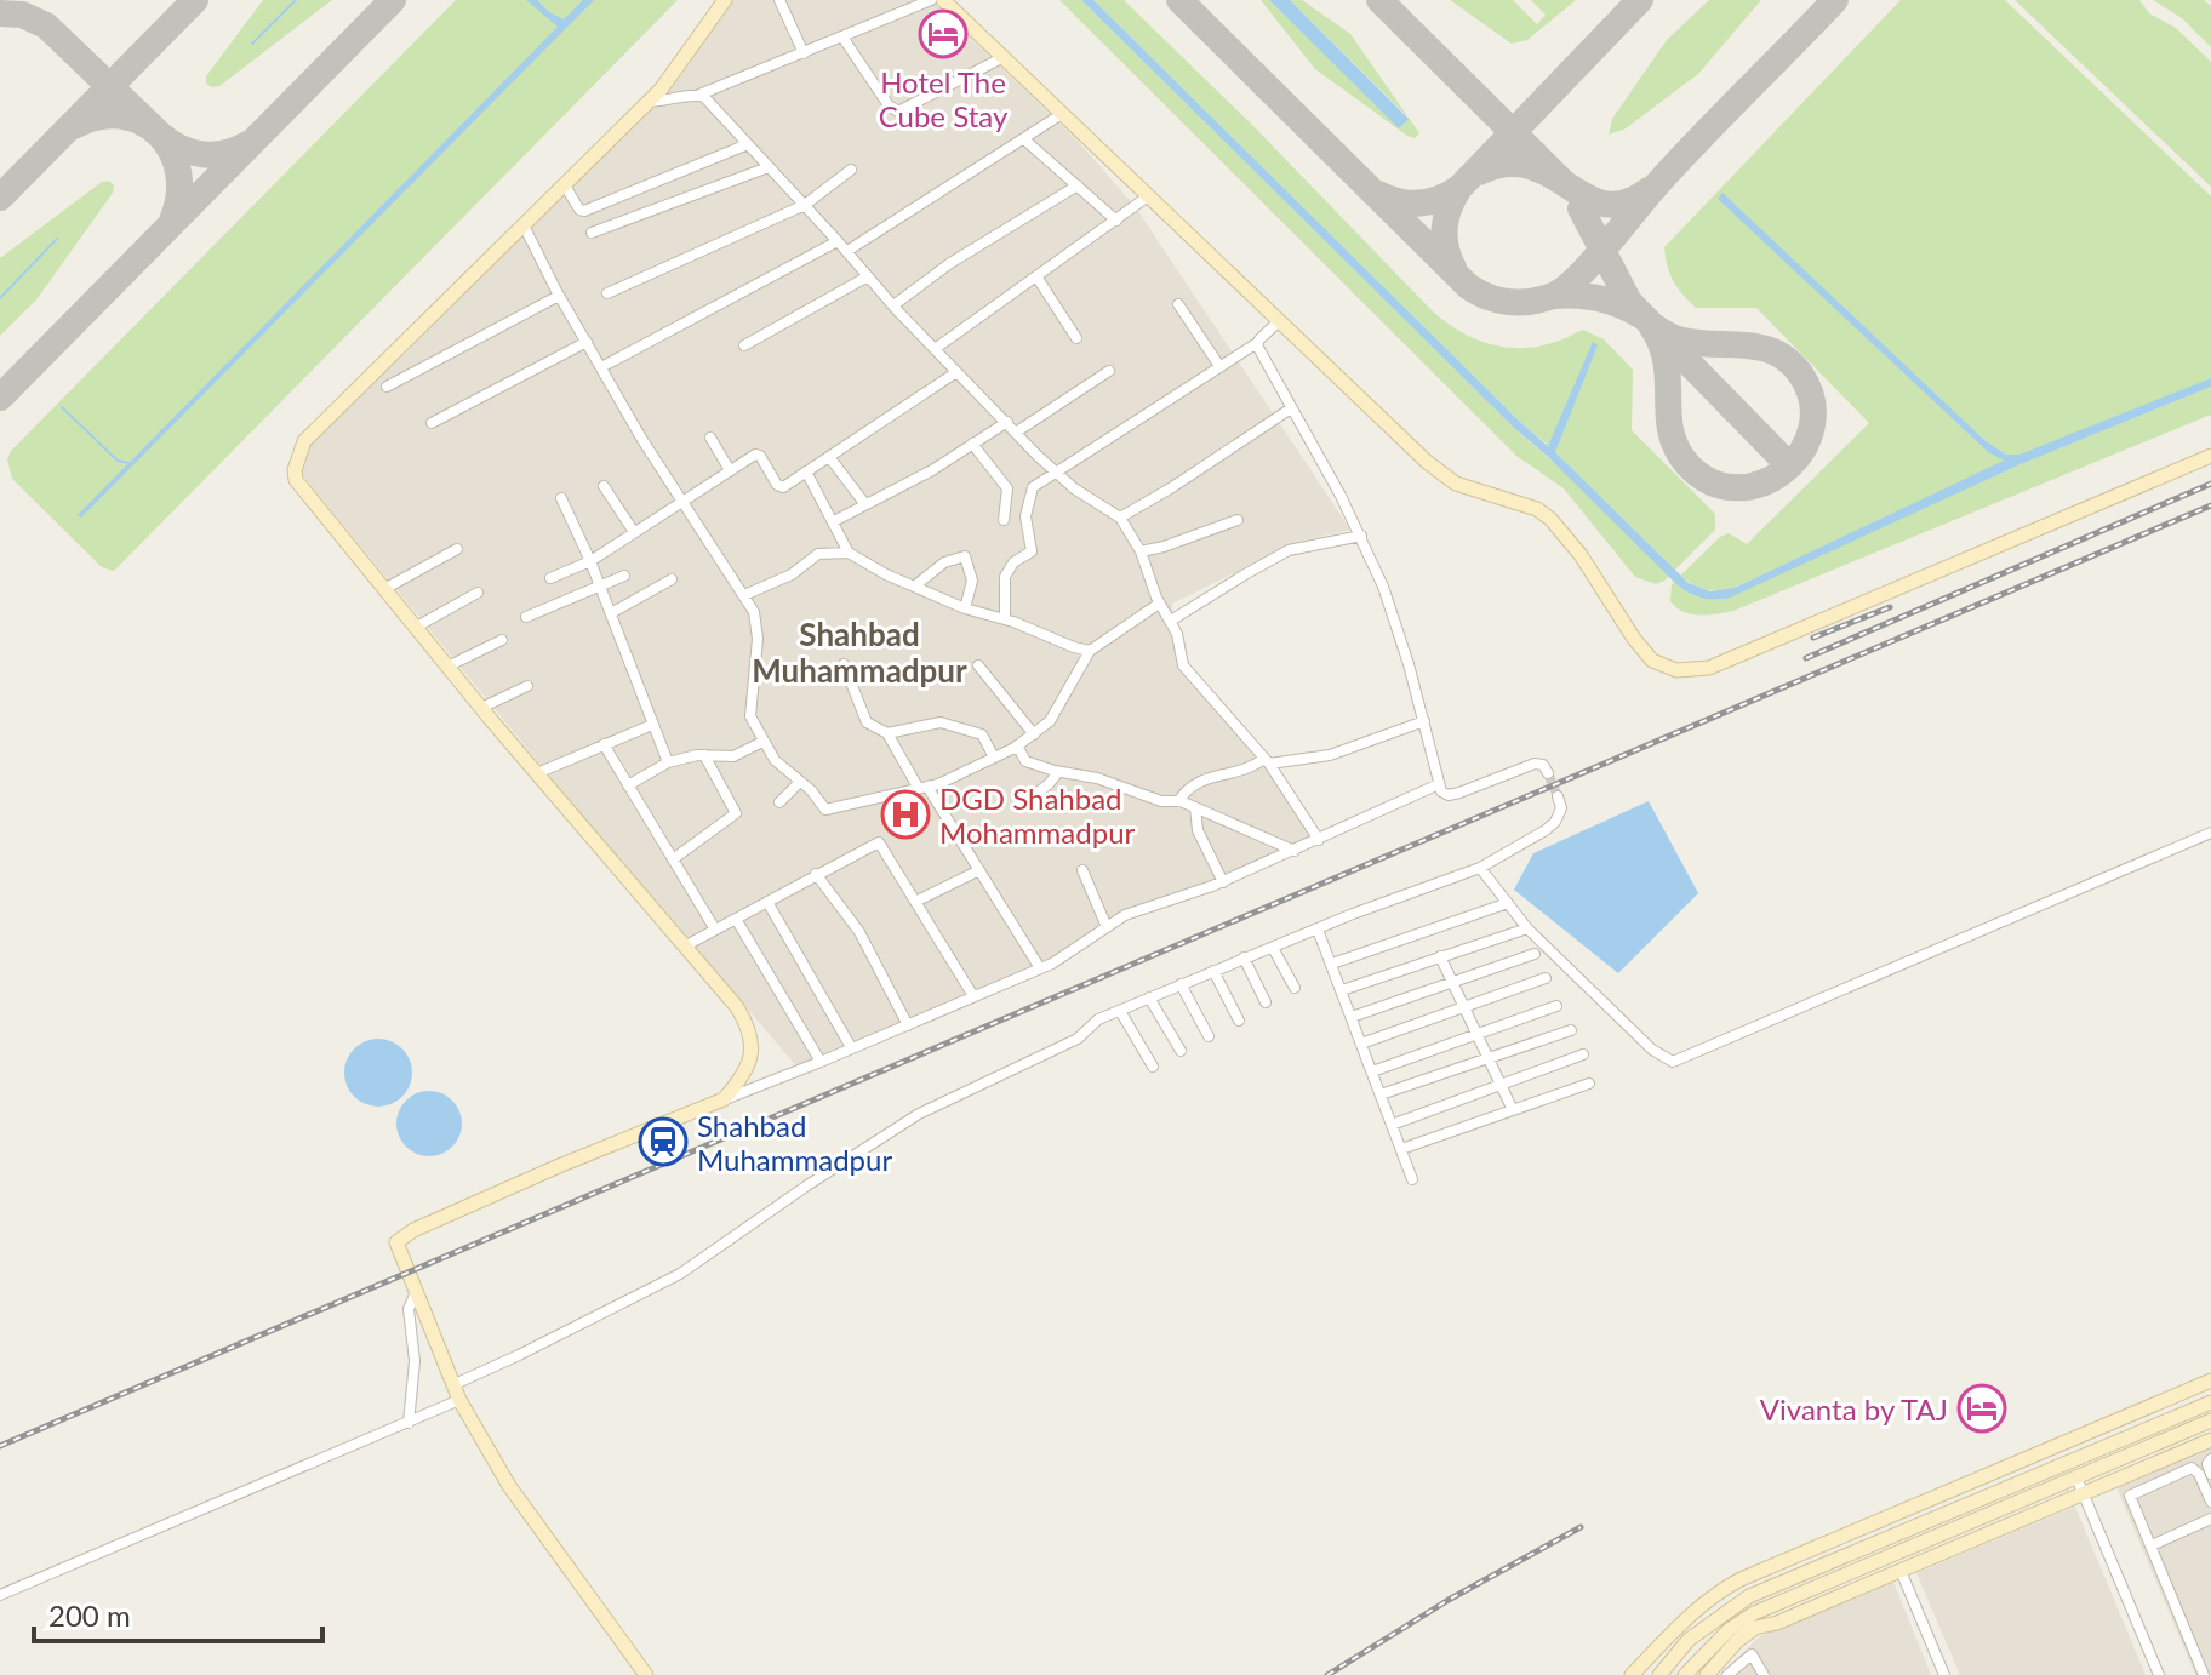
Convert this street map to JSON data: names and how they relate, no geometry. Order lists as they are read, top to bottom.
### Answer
{
  "districts": ["Shahbad Muhammadpur"],
  "places": {
    "hotel": ["Hotel The Cube Stay", "Vivanta by TAJ"],
    "hospital": ["DGD Shahbad Mohammadpur"],
    "station": ["Shahbad Muhammadpur"]
  },
  "scale_bar": "200 m"
}
